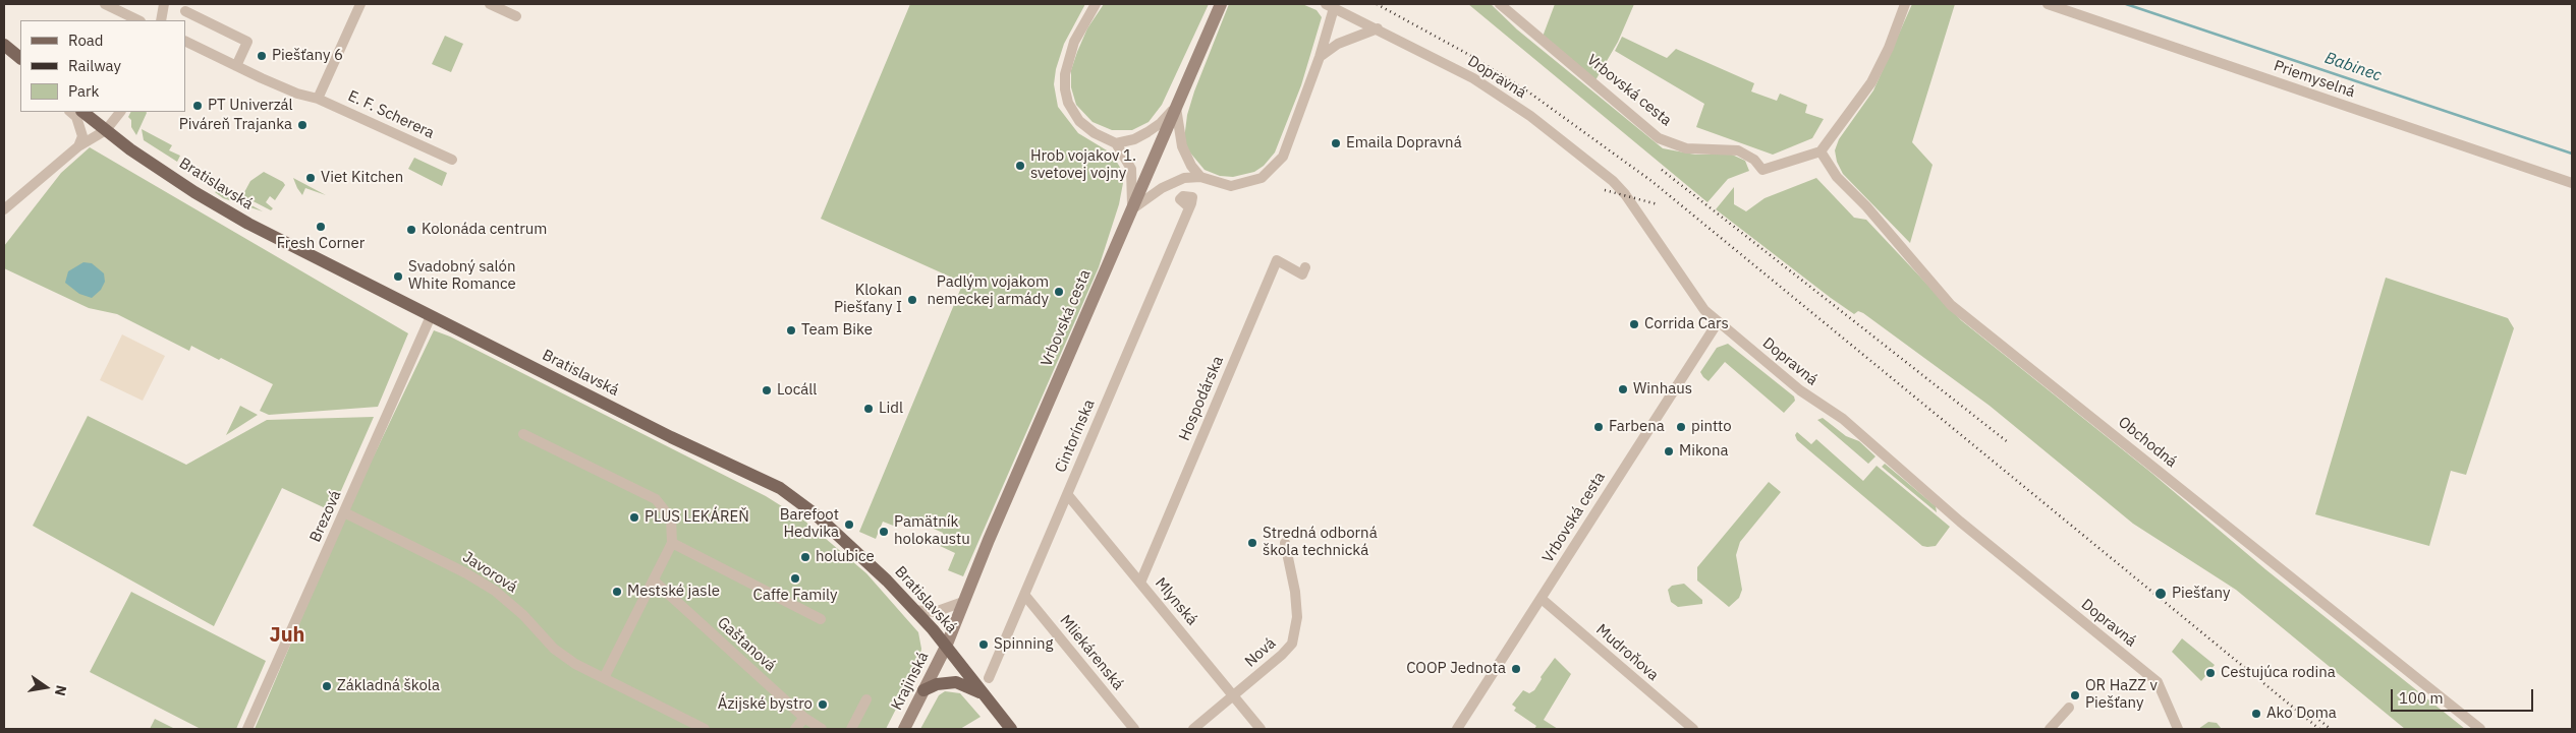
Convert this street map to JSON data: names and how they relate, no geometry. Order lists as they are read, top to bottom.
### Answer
{
  "streets": {
    "main road": ["Vrbovská cesta", "Bratislavská", "Krajinská"],
    "street": [
      "Dopravná",
      "Priemyselná",
      "E. F. Scherera",
      "Hospodárska",
      "Cintorínska",
      "Obchodná",
      "Brezová",
      "Javorová",
      "Mlynská",
      "Gaštanová",
      "Mliekárenská",
      "Nová",
      "Mudroňova"
    ]
  },
  "crossings": [
    ["Dopravná", "Vrbovská cesta"],
    ["Vrbovská cesta", "Bratislavská"],
    ["Vrbovská cesta", "Obchodná"],
    ["Vrbovská cesta", "Mudroňova"],
    ["Vrbovská cesta", "Krajinská"],
    ["Bratislavská", "Brezová"],
    ["Bratislavská", "Krajinská"],
    ["Hospodárska", "Mlynská"],
    ["Cintorínska", "Mlynská"],
    ["Cintorínska", "Mliekárenská"],
    ["Brezová", "Javorová"],
    ["Mlynská", "Nová"]
  ],
  "districts": ["Juh"],
  "water": ["Babinec"],
  "places": [
    "Piešťany 6",
    "PT Univerzál",
    "Piváreň Trajanka",
    "Emaila Dopravná",
    "Hrob vojakov 1. svetovej vojny",
    "Viet Kitchen",
    "Fresh Corner",
    "Kolonáda centrum",
    "Svadobný salón White Romance",
    "Padlým vojakom nemeckej armády",
    "Klokan Piešťany I",
    "Corrida Cars",
    "Team Bike",
    "Winhaus",
    "Locáll",
    "Lidl",
    "Farbena",
    "pintto",
    "Mikona",
    "PLUS LEKÁREŇ",
    "Barefoot Hedvika",
    "Pamätník holokaustu",
    "Stredná odborná škola technická",
    "holubice",
    "Caffe Family",
    "Mestské jasle",
    "Piešťany",
    "Spinning",
    "COOP Jednota",
    "Cestujúca rodina",
    "Základná škola",
    "OR HaZZ v Piešťany",
    "Ázijské bystro",
    "Ako Doma"
  ],
  "legend": ["Road", "Railway", "Park"],
  "scale_bar": "100 m",
  "north": "right"
}
